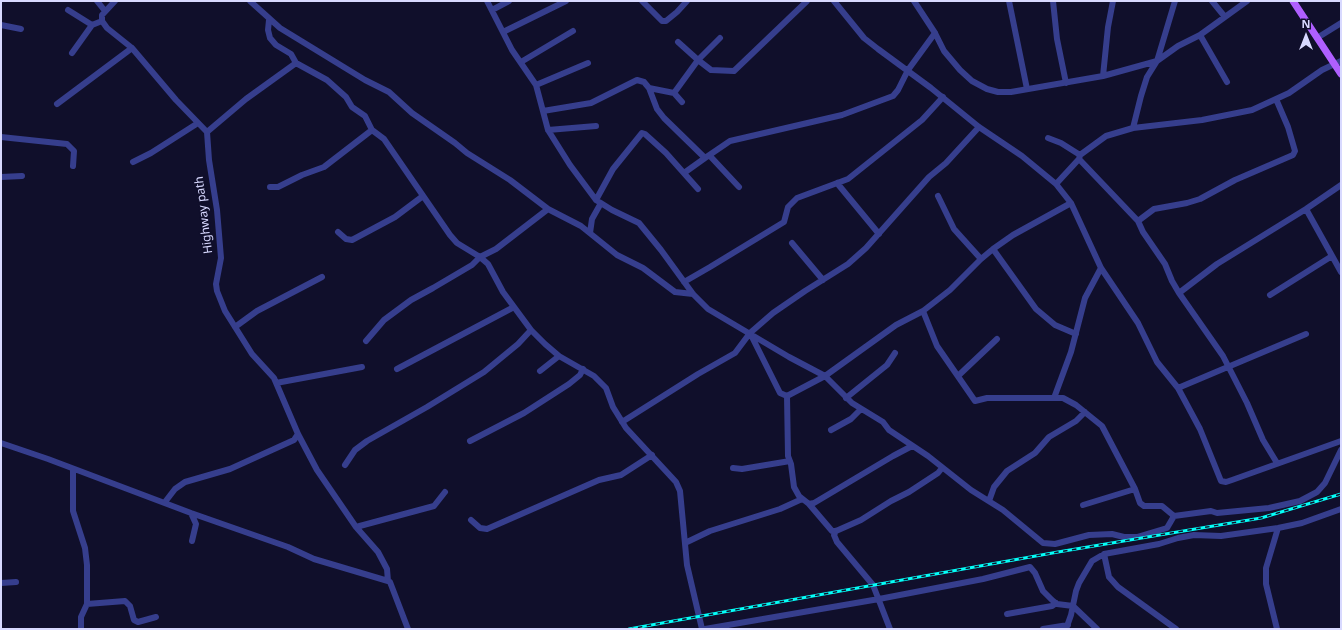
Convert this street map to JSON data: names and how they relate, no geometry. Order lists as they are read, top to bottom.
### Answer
{
  "streets": {
    "street": ["Highway path"]
  },
  "north": "top"
}
